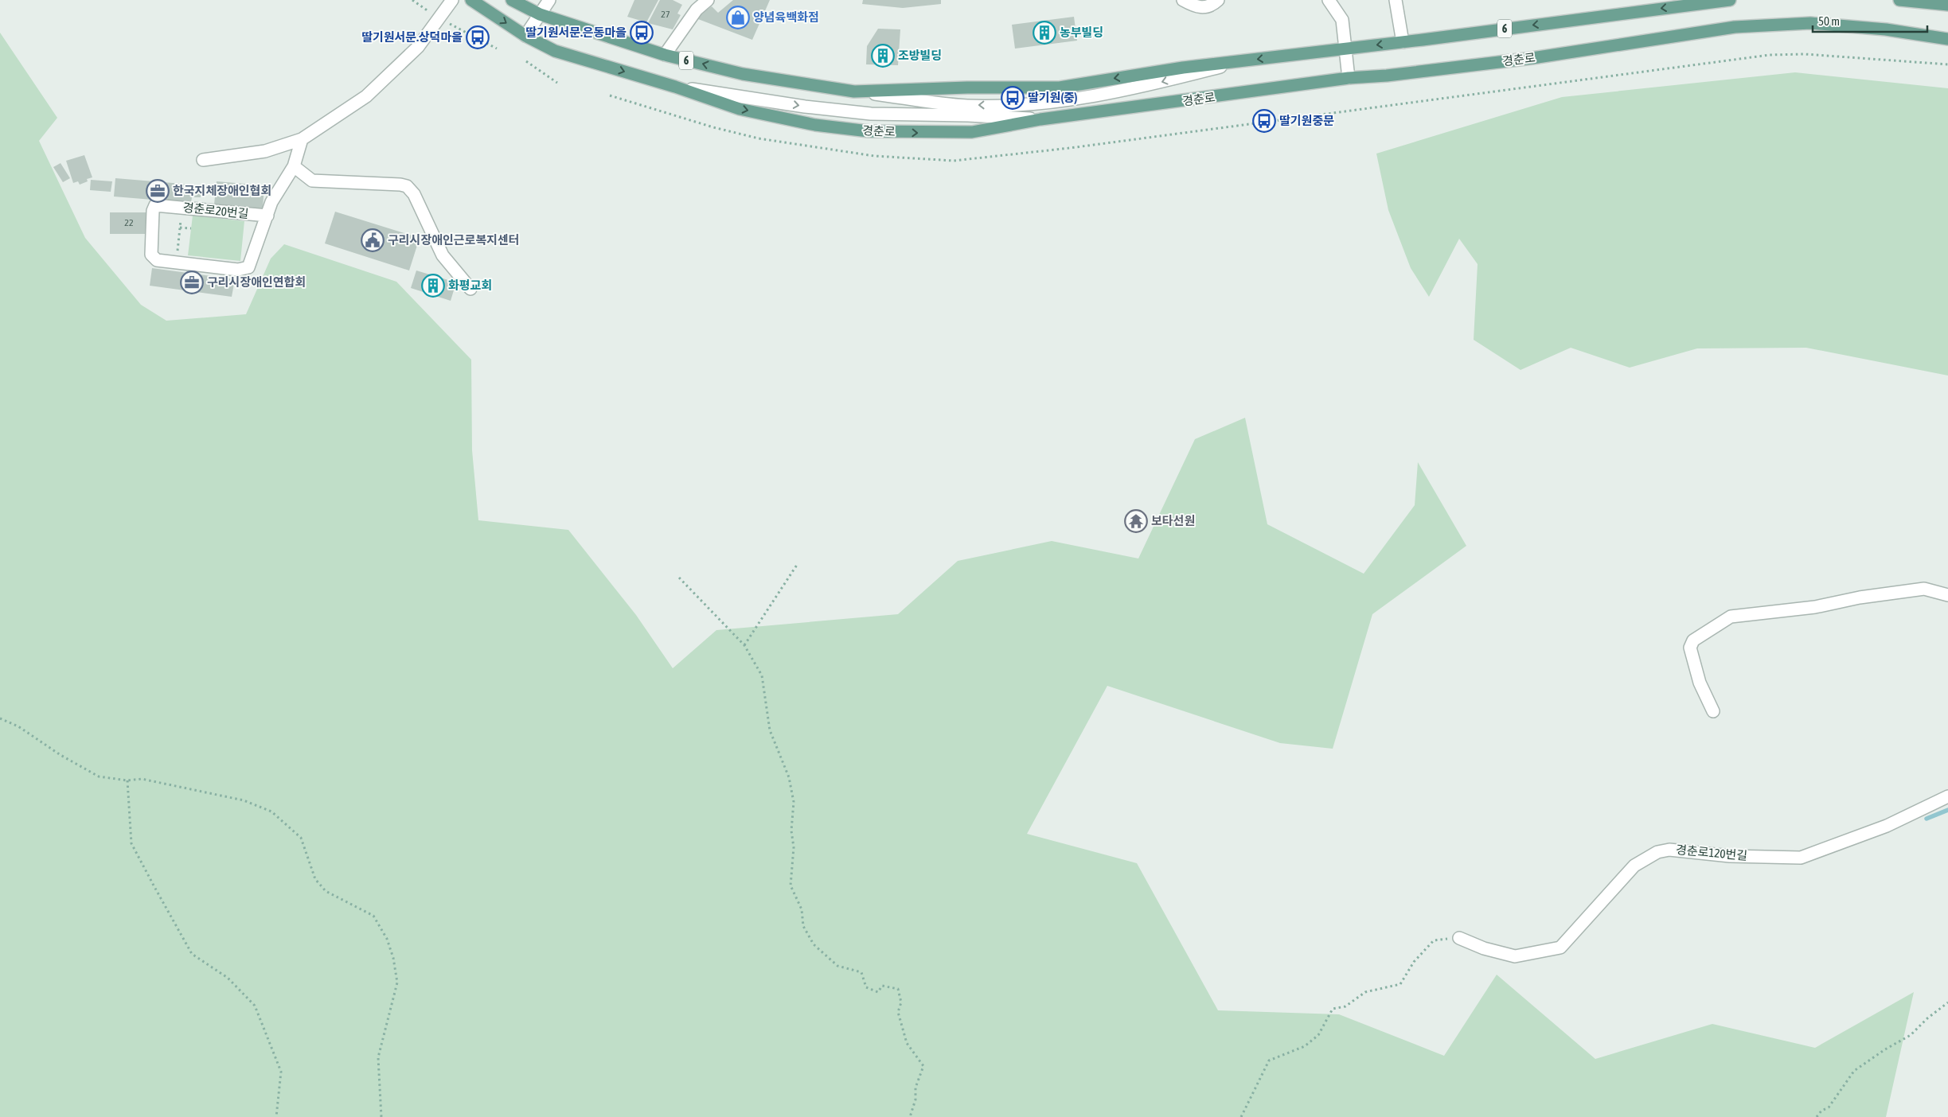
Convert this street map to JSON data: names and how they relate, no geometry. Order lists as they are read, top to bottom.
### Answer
{
  "streets": {
    "main road": ["6", "경춘로"],
    "street": ["경춘로20번길", "경춘로120번길"]
  },
  "places": {
    "shop": ["양념육백화점"],
    "bus stop": [
      "딸기원서문.은동마을",
      "딸기원서문.상덕마을",
      "딸기원(중)",
      "딸기원중문"
    ],
    "building": ["농부빌딩", "조방빌딩", "화평교회"],
    "office": ["한국지체장애인협회", "구리시장애인연합회"],
    "public building": ["구리시장애인근로복지센터"],
    "temple": ["보타선원"]
  },
  "house_numbers": ["27", "22"],
  "scale_bar": "50 m"
}
